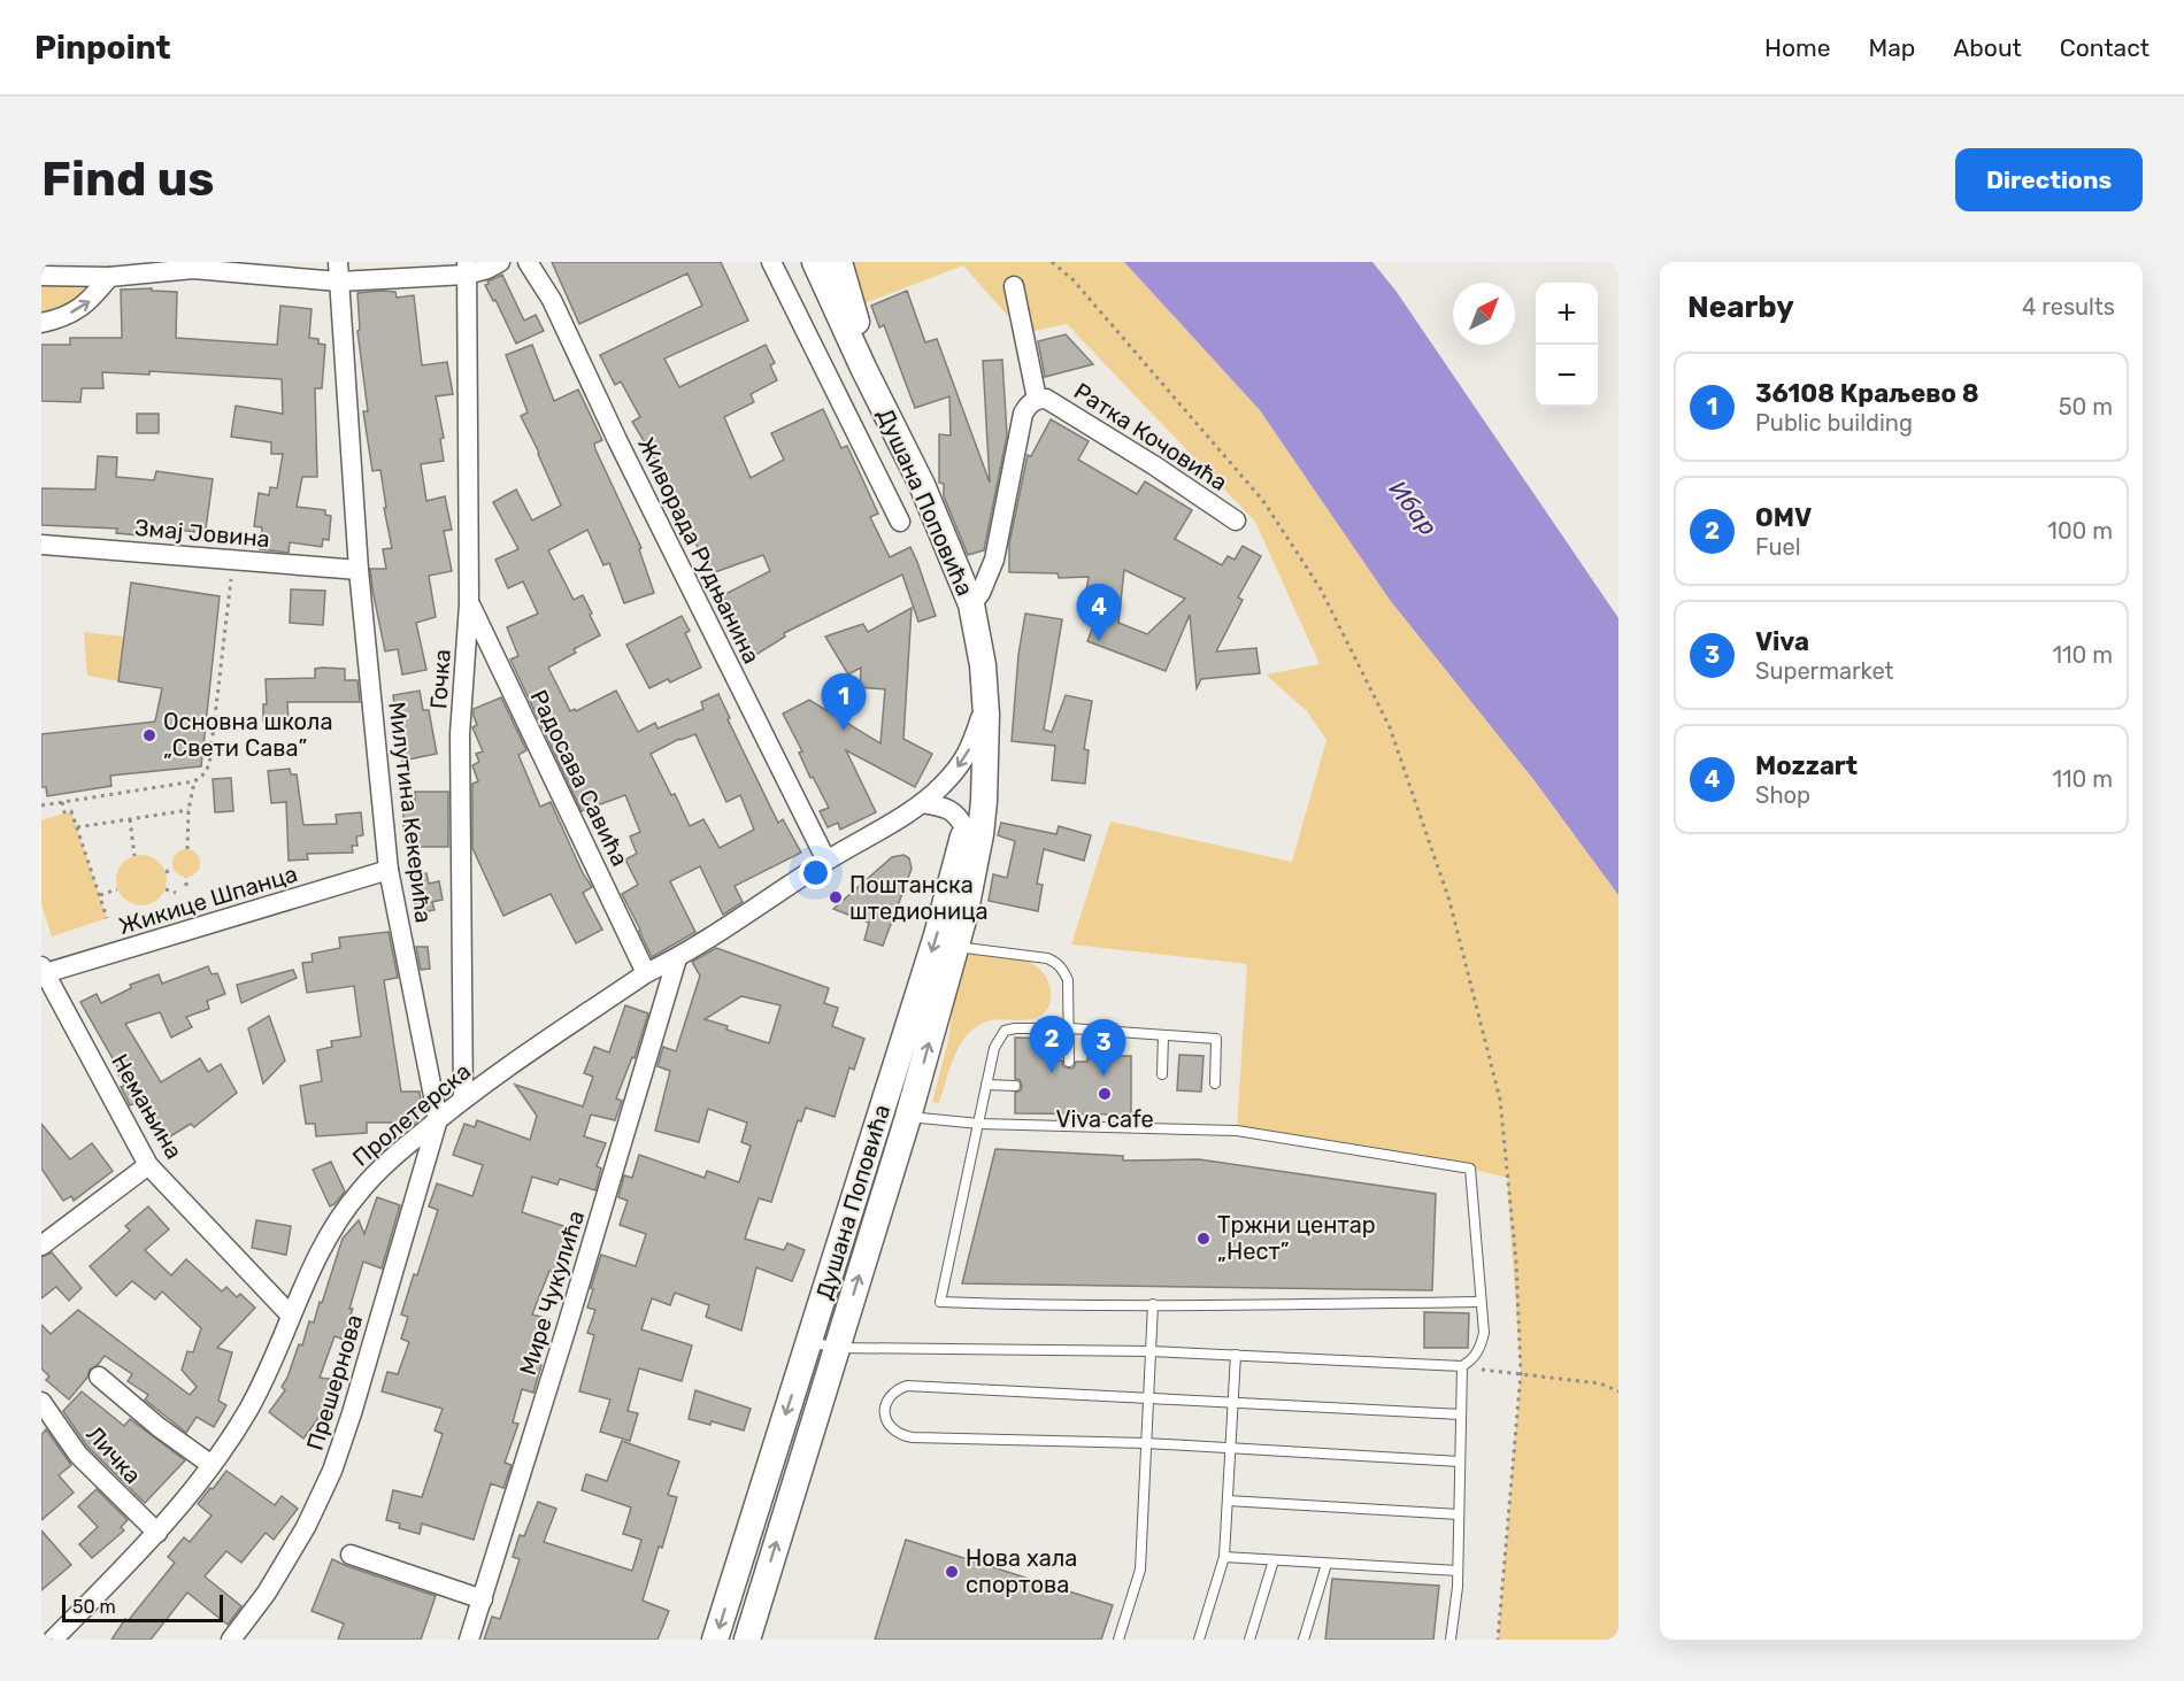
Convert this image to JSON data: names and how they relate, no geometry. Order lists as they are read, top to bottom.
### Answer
{
  "streets": {
    "main road": ["Душана Поповића"],
    "street": [
      "Ратка Кочовића",
      "Змај Јовина",
      "Живорада Рудњанина",
      "Гочка",
      "Радосава Савића",
      "Милутина Кекерића",
      "Жикице Шпанца",
      "Немањина",
      "Пролетерска",
      "Мире Чукулића",
      "Прешернова",
      "Личка"
    ]
  },
  "crossings": [
    ["Ратка Кочовића", "Душана Поповића"],
    ["Душана Поповића", "Пролетерска"],
    ["Змај Јовина", "Милутина Кекерића"],
    ["Живорада Рудњанина", "Пролетерска"],
    ["Гочка", "Радосава Савића"],
    ["Гочка", "Пролетерска"],
    ["Радосава Савића", "Пролетерска"],
    ["Милутина Кекерића", "Жикице Шпанца"],
    ["Милутина Кекерића", "Пролетерска"],
    ["Милутина Кекерића", "Прешернова"],
    ["Жикице Шпанца", "Немањина"],
    ["Немањина", "Пролетерска"],
    ["Пролетерска", "Мире Чукулића"],
    ["Пролетерска", "Прешернова"],
    ["Пролетерска", "Личка"]
  ],
  "water": ["Ибар"],
  "places": [
    "Основна школа „Свети Сава”",
    "Поштанска штедионица",
    "Viva cafe",
    "Тржни центар „Нест”",
    "Нова хала спортова"
  ],
  "scale_bar": "50 m",
  "north": "top right",
  "page": {
    "header": "Pinpoint",
    "nav": [
      "Home",
      "Map",
      "About",
      "Contact"
    ],
    "buttons": "Directions",
    "title": "Find us",
    "heading": ["Nearby", "4 results"],
    "map_buttons": ["+", "−"],
    "list": [
      {
        "mark": "1",
        "name": "36108 Краљево 8",
        "note": "Public building",
        "value": "50 m"
      },
      {
        "mark": "2",
        "name": "OMV",
        "note": "Fuel",
        "value": "100 m"
      },
      {
        "mark": "3",
        "name": "Viva",
        "note": "Supermarket",
        "value": "110 m"
      },
      {
        "mark": "4",
        "name": "Mozzart",
        "note": "Shop",
        "value": "110 m"
      }
    ],
    "pins": [
      "4",
      "1",
      "2",
      "3"
    ],
    "scale": "50 m"
  }
}
